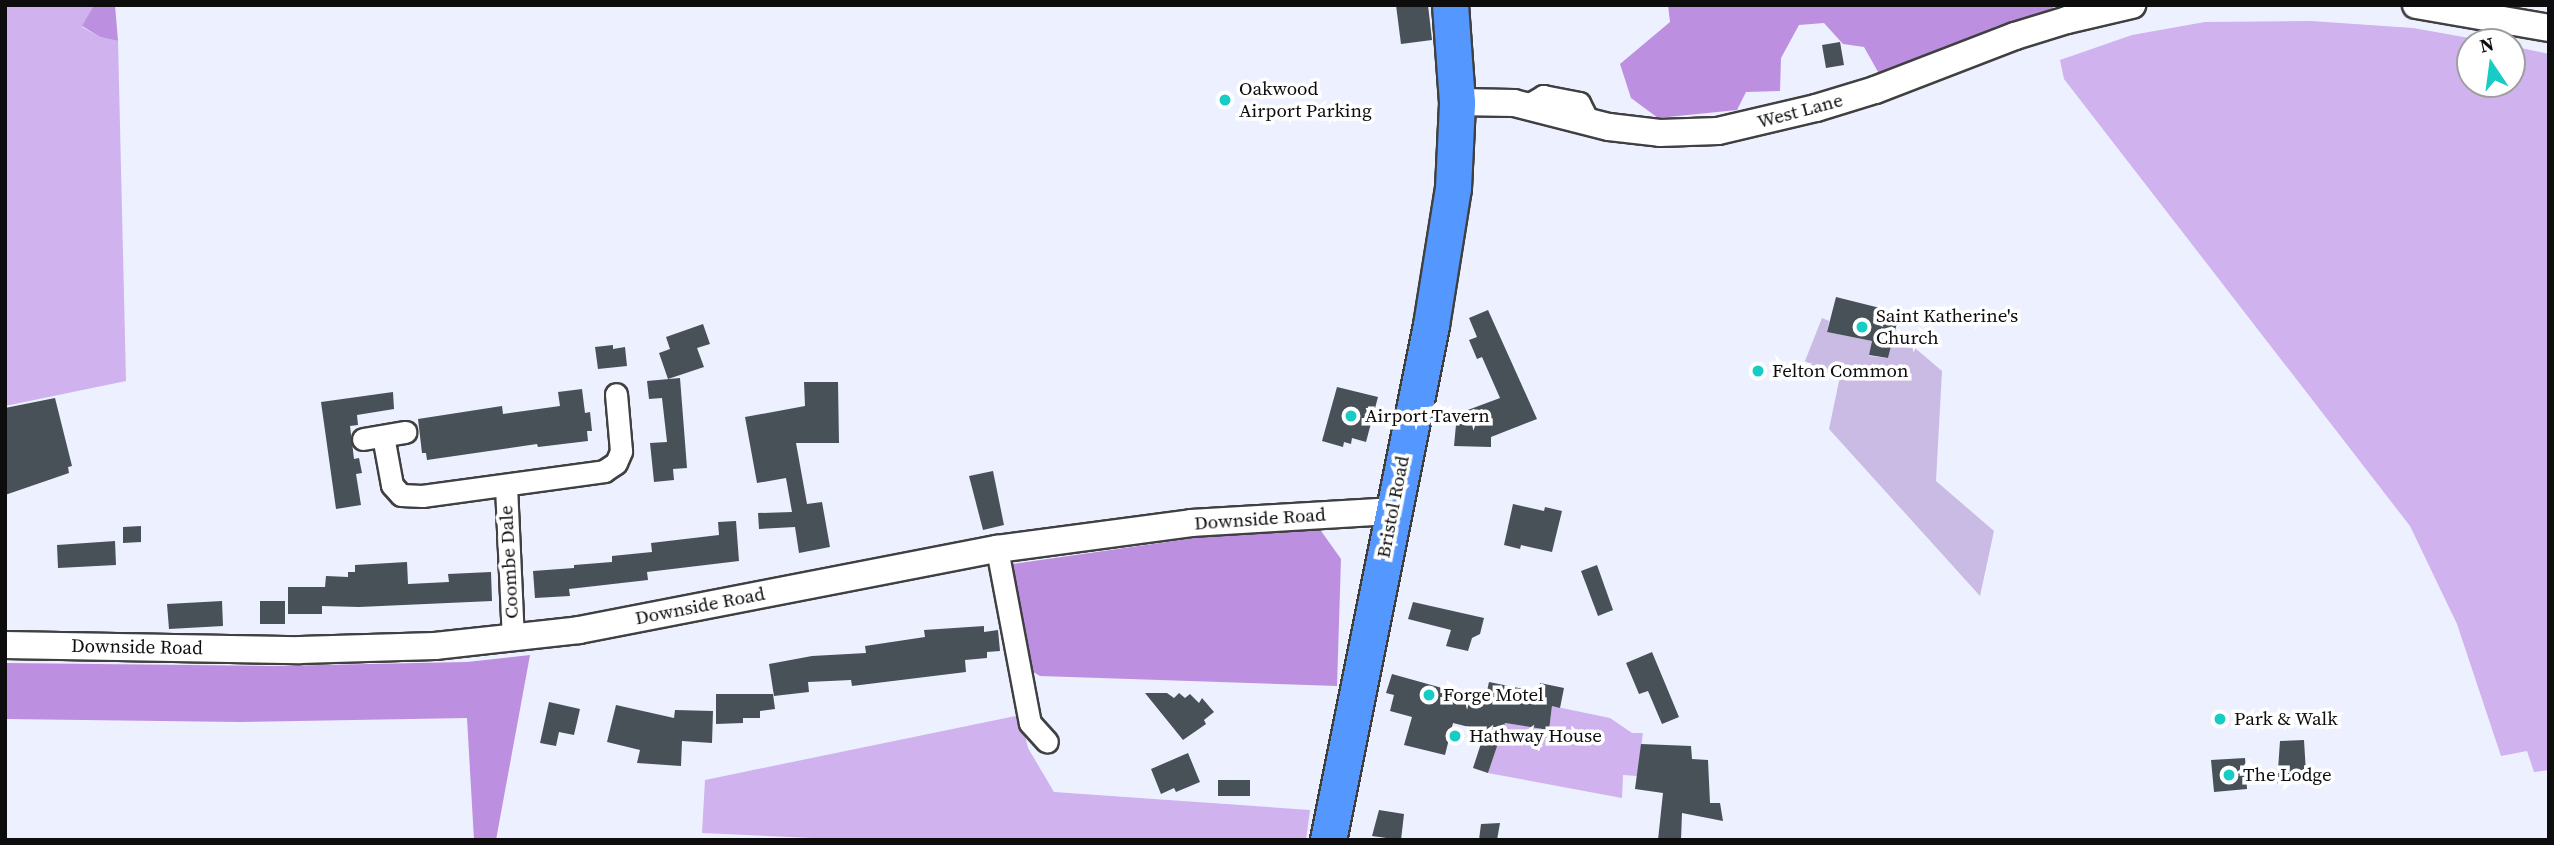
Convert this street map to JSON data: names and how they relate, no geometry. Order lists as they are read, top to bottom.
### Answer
{
  "streets": {
    "highway": ["Bristol Road"],
    "street": ["West Lane", "Downside Road", "Coombe Dale"]
  },
  "crossings": [
    ["West Lane", "Bristol Road"],
    ["Bristol Road", "Downside Road"],
    ["Downside Road", "Coombe Dale"]
  ],
  "places": [
    "Oakwood Airport Parking",
    "Saint Katherine's Church",
    "Felton Common",
    "Airport Tavern",
    "Forge Motel",
    "Park & Walk",
    "Hathway House",
    "The Lodge"
  ],
  "north": "top"
}
